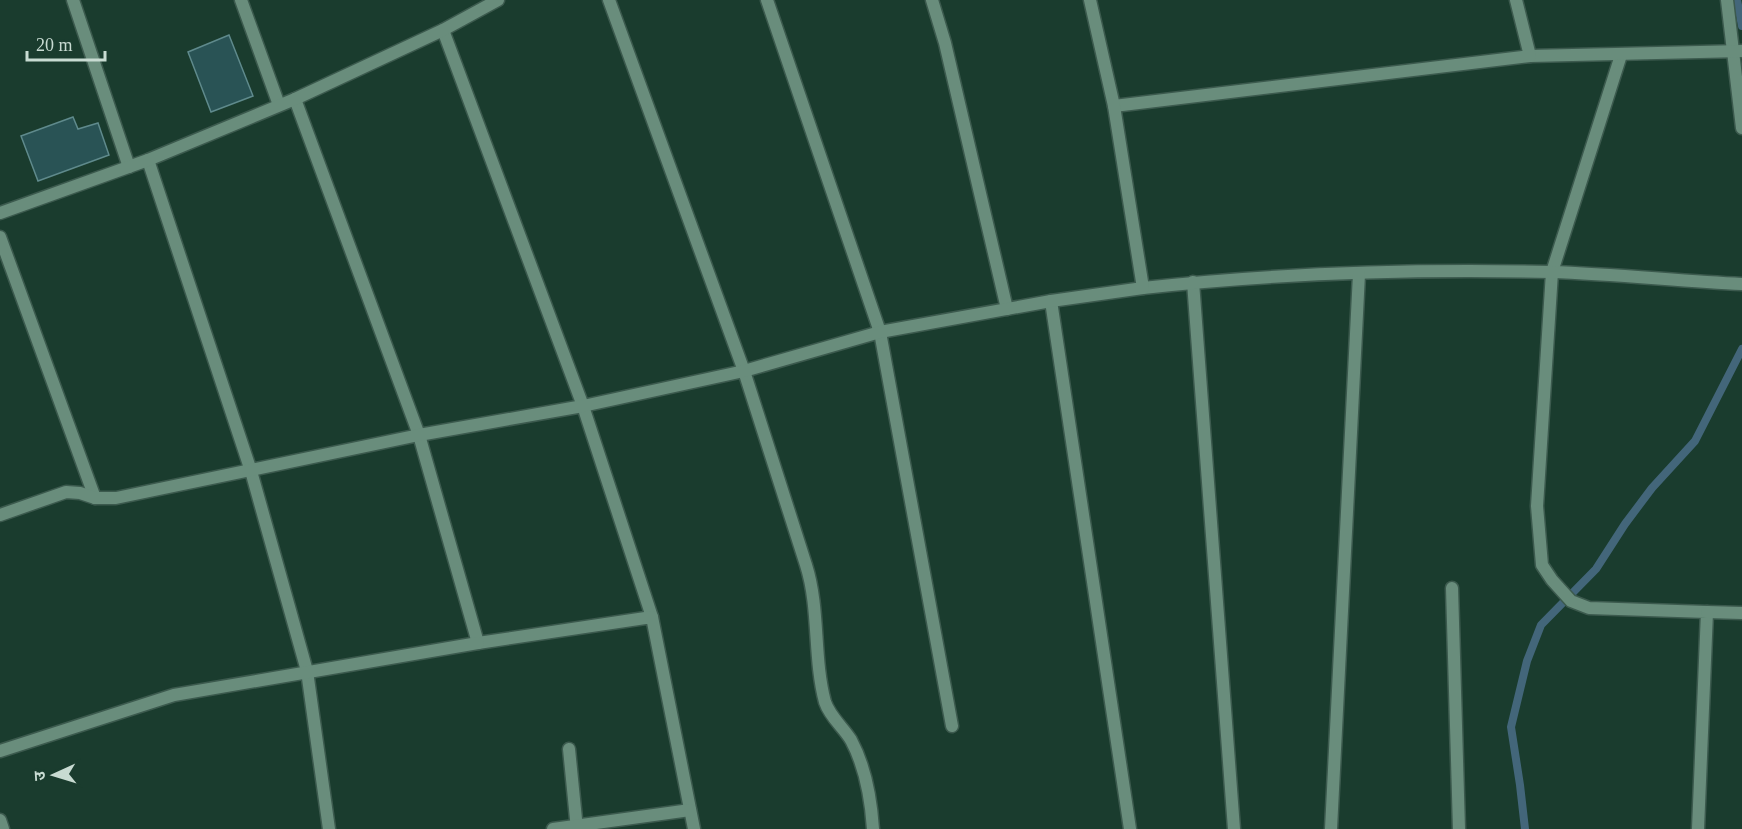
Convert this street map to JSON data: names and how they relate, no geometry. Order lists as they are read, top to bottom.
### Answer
{
  "scale_bar": "20 m",
  "north": "left"
}
